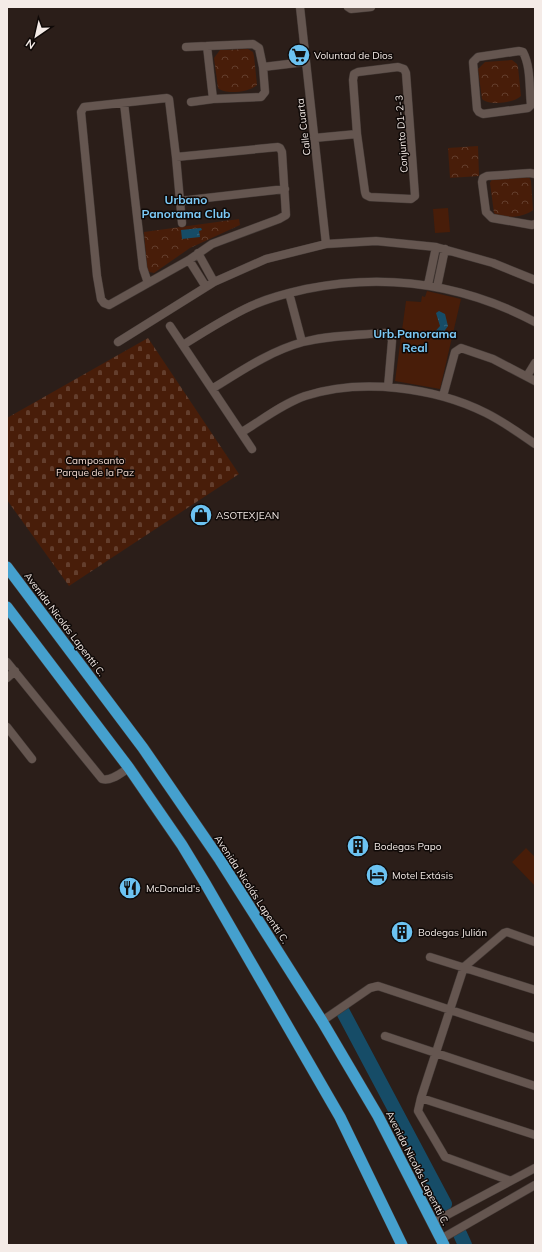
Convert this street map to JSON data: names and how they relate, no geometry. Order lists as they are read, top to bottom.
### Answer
{
  "streets": {
    "highway": ["Avenida Nicolás Lapentti C."],
    "street": ["Calle Cuarta", "Conjunto D1-2-3"]
  },
  "districts": ["Urbano Panorama Club", "Urb.Panorama Real"],
  "parks": ["Camposanto Parque de la Paz"],
  "places": {
    "supermarket": ["Voluntad de Dios"],
    "shop": ["ASOTEXJEAN"],
    "building": ["Bodegas Papo", "Bodegas Julián"],
    "hotel": ["Motel Extásis"],
    "restaurant": ["McDonald's"]
  },
  "north": "bottom left"
}
